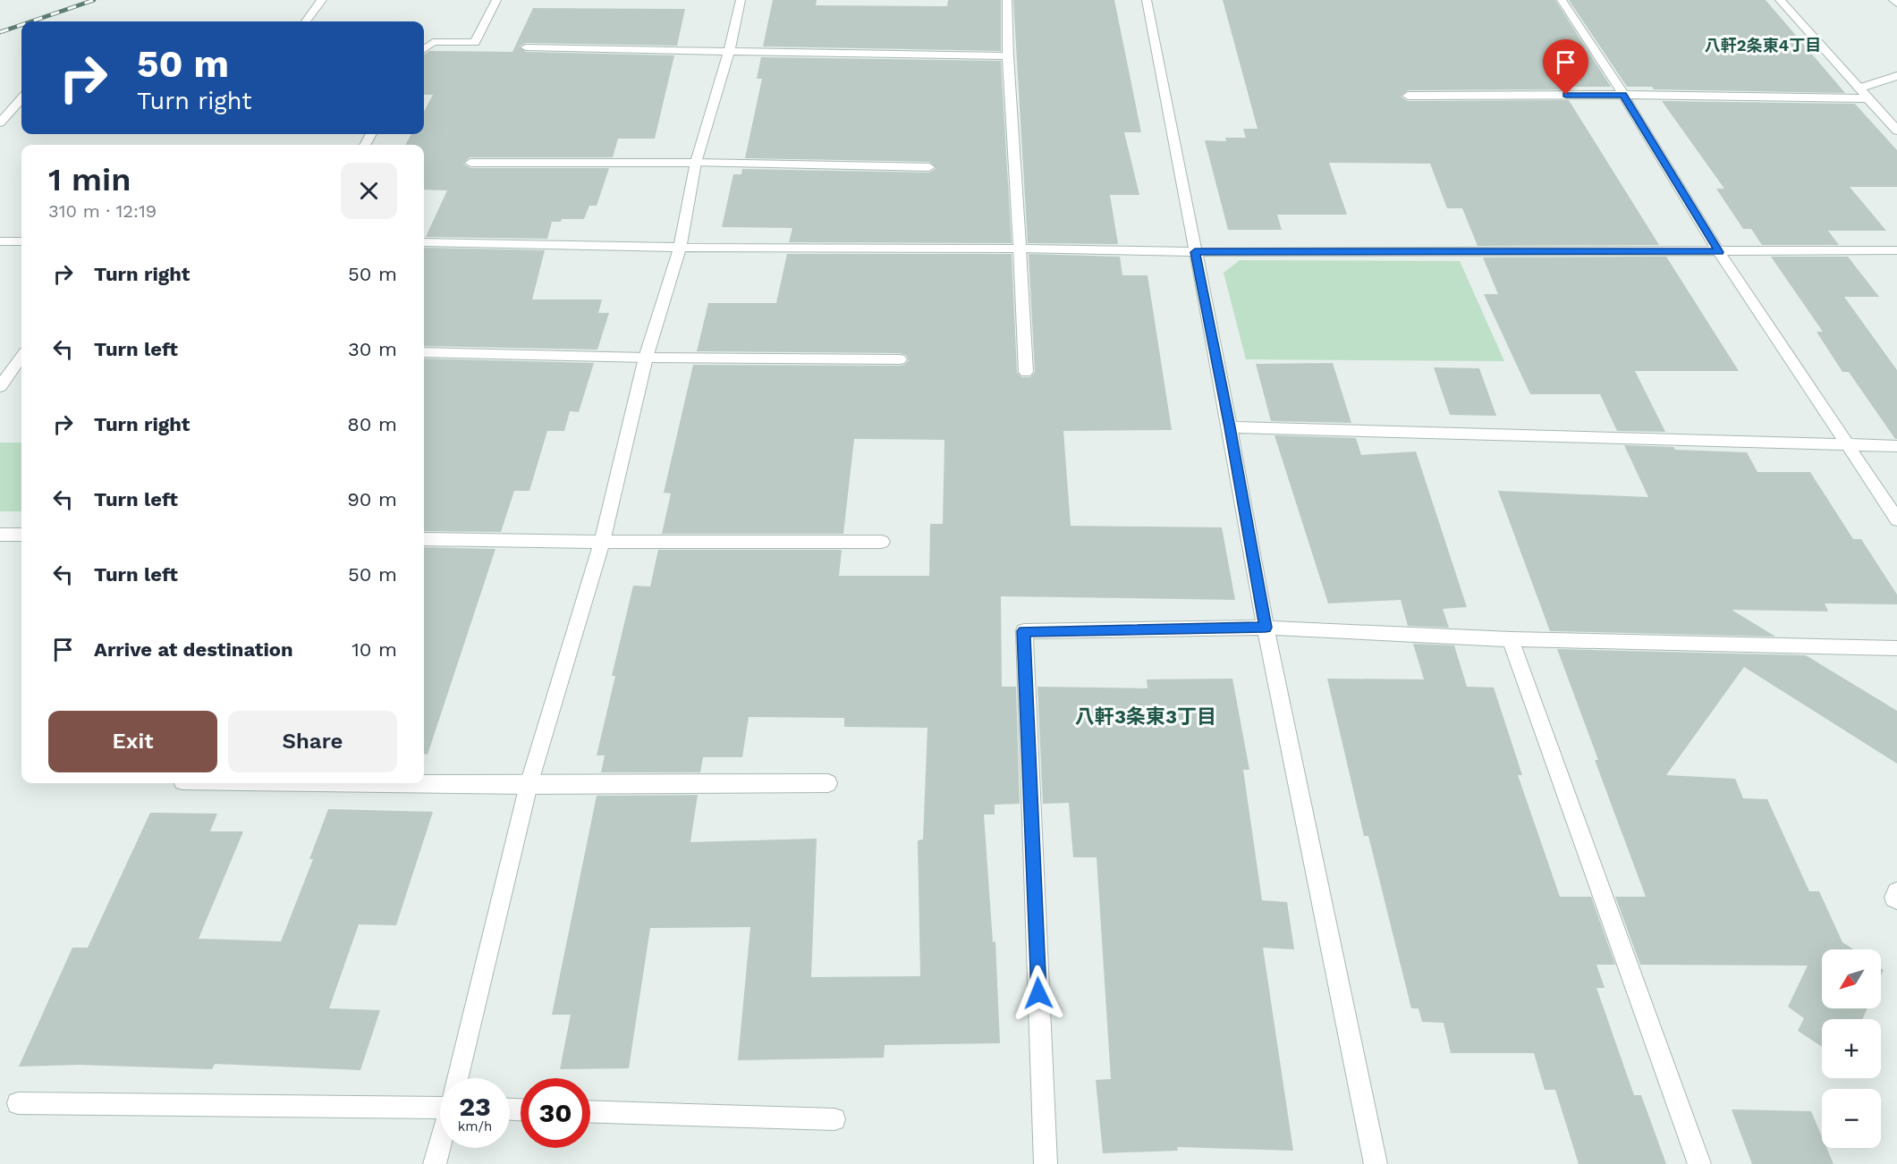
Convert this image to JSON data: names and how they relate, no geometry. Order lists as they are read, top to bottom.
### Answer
{
  "districts": ["八軒2条東4丁目", "八軒3条東3丁目"],
  "north": "bottom left",
  "page": {
    "turn": ["50 m", "Turn right"],
    "heading": ["1 min", "310 m · 12:19"],
    "list": [
      {
        "name": "Turn right",
        "value": "50 m"
      },
      {
        "name": "Turn left",
        "value": "30 m"
      },
      {
        "name": "Turn right",
        "value": "80 m"
      },
      {
        "name": "Turn left",
        "value": "90 m"
      },
      {
        "name": "Turn left",
        "value": "50 m"
      },
      {
        "name": "Arrive at destination",
        "value": "10 m"
      }
    ],
    "buttons": ["Exit", "Share"],
    "map_buttons": ["+", "−"],
    "speed": "23 km/h",
    "limit": "30"
  }
}
